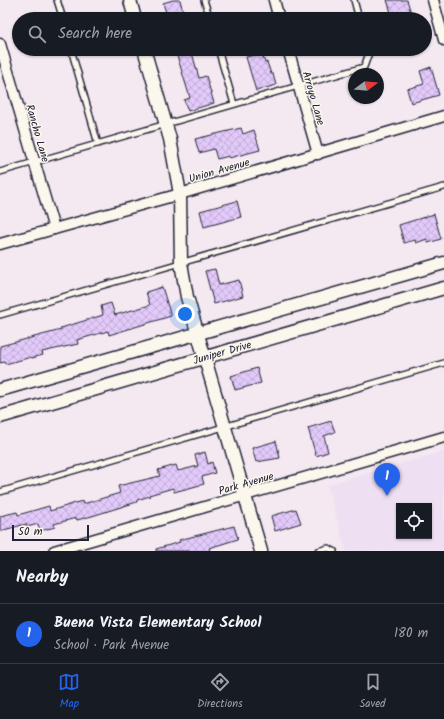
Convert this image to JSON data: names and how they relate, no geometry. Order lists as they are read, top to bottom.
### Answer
{
  "streets": {
    "street": [
      "Arroyo Lane",
      "Rancho Lane",
      "Union Avenue",
      "Juniper Drive",
      "Park Avenue"
    ]
  },
  "crossings": [
    ["Arroyo Lane", "Union Avenue"],
    ["Rancho Lane", "Union Avenue"]
  ],
  "scale_bar": "50 m",
  "north": "right",
  "page": {
    "search": "Search here",
    "pins": "1",
    "scale": "50 m",
    "heading": "Nearby",
    "list": [
      {
        "mark": "1",
        "name": "Buena Vista Elementary School",
        "note": "School · Park Avenue",
        "value": "180 m"
      }
    ],
    "nav": ["Map", "Directions", "Saved"]
  }
}
